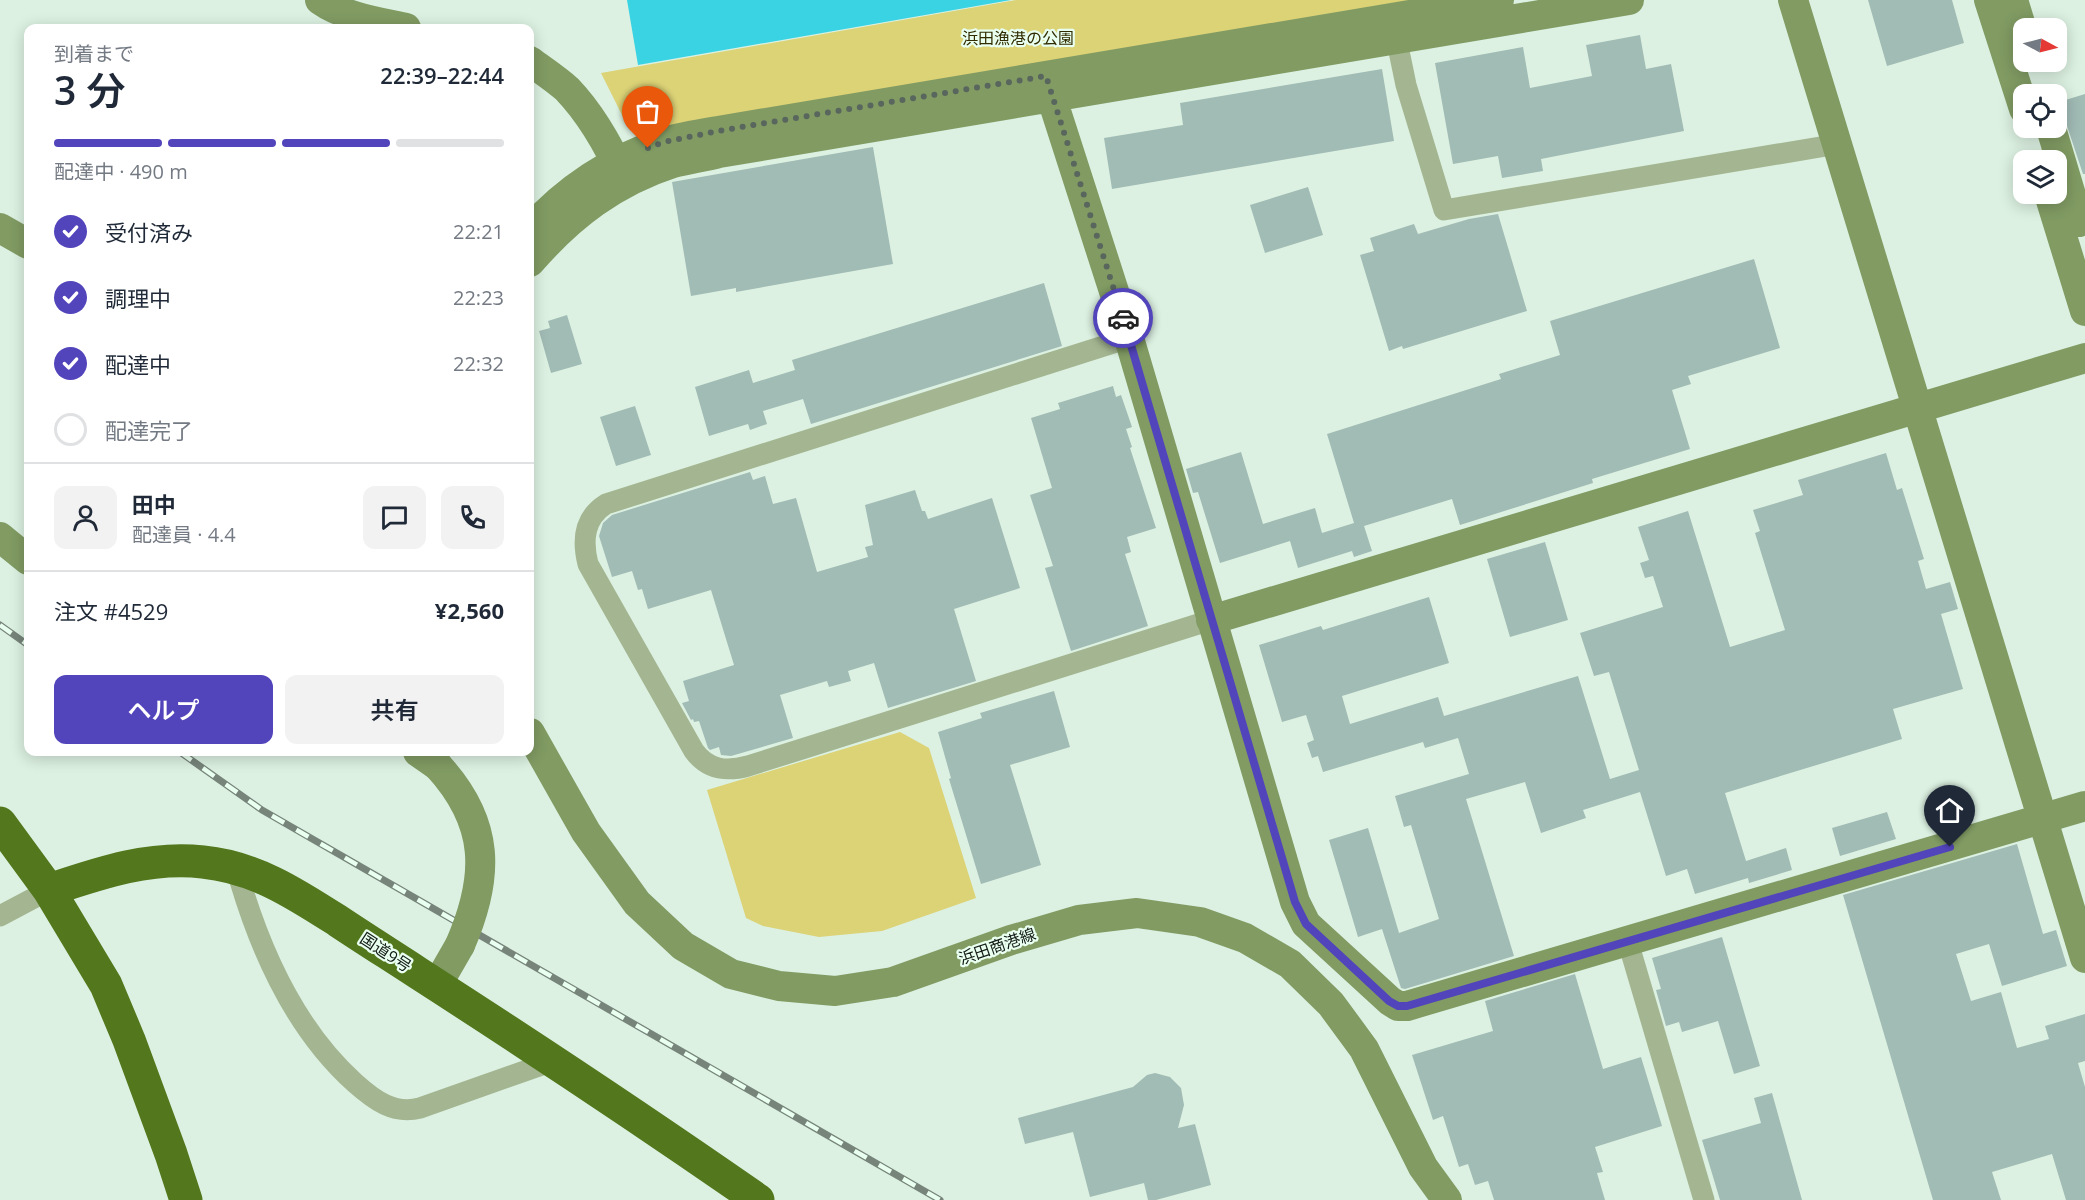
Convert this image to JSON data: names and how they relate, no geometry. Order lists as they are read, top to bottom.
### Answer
{
  "streets": {
    "highway": ["国道9号"],
    "street": ["浜田商港線"]
  },
  "parks": ["浜田漁港の公園"],
  "north": "right",
  "page": {
    "heading": ["3 分", "到着まで", "22:39–22:44"],
    "panel": [
      "田中",
      "配達員 · 4.4",
      "注文 #4529",
      "¥2,560"
    ],
    "bar": "配達中 · 490 m",
    "list": [
      ["受付済み", "22:21"],
      ["調理中", "22:23"],
      ["配達中", "22:32"],
      "配達完了"
    ],
    "buttons": ["ヘルプ", "共有"]
  }
}
